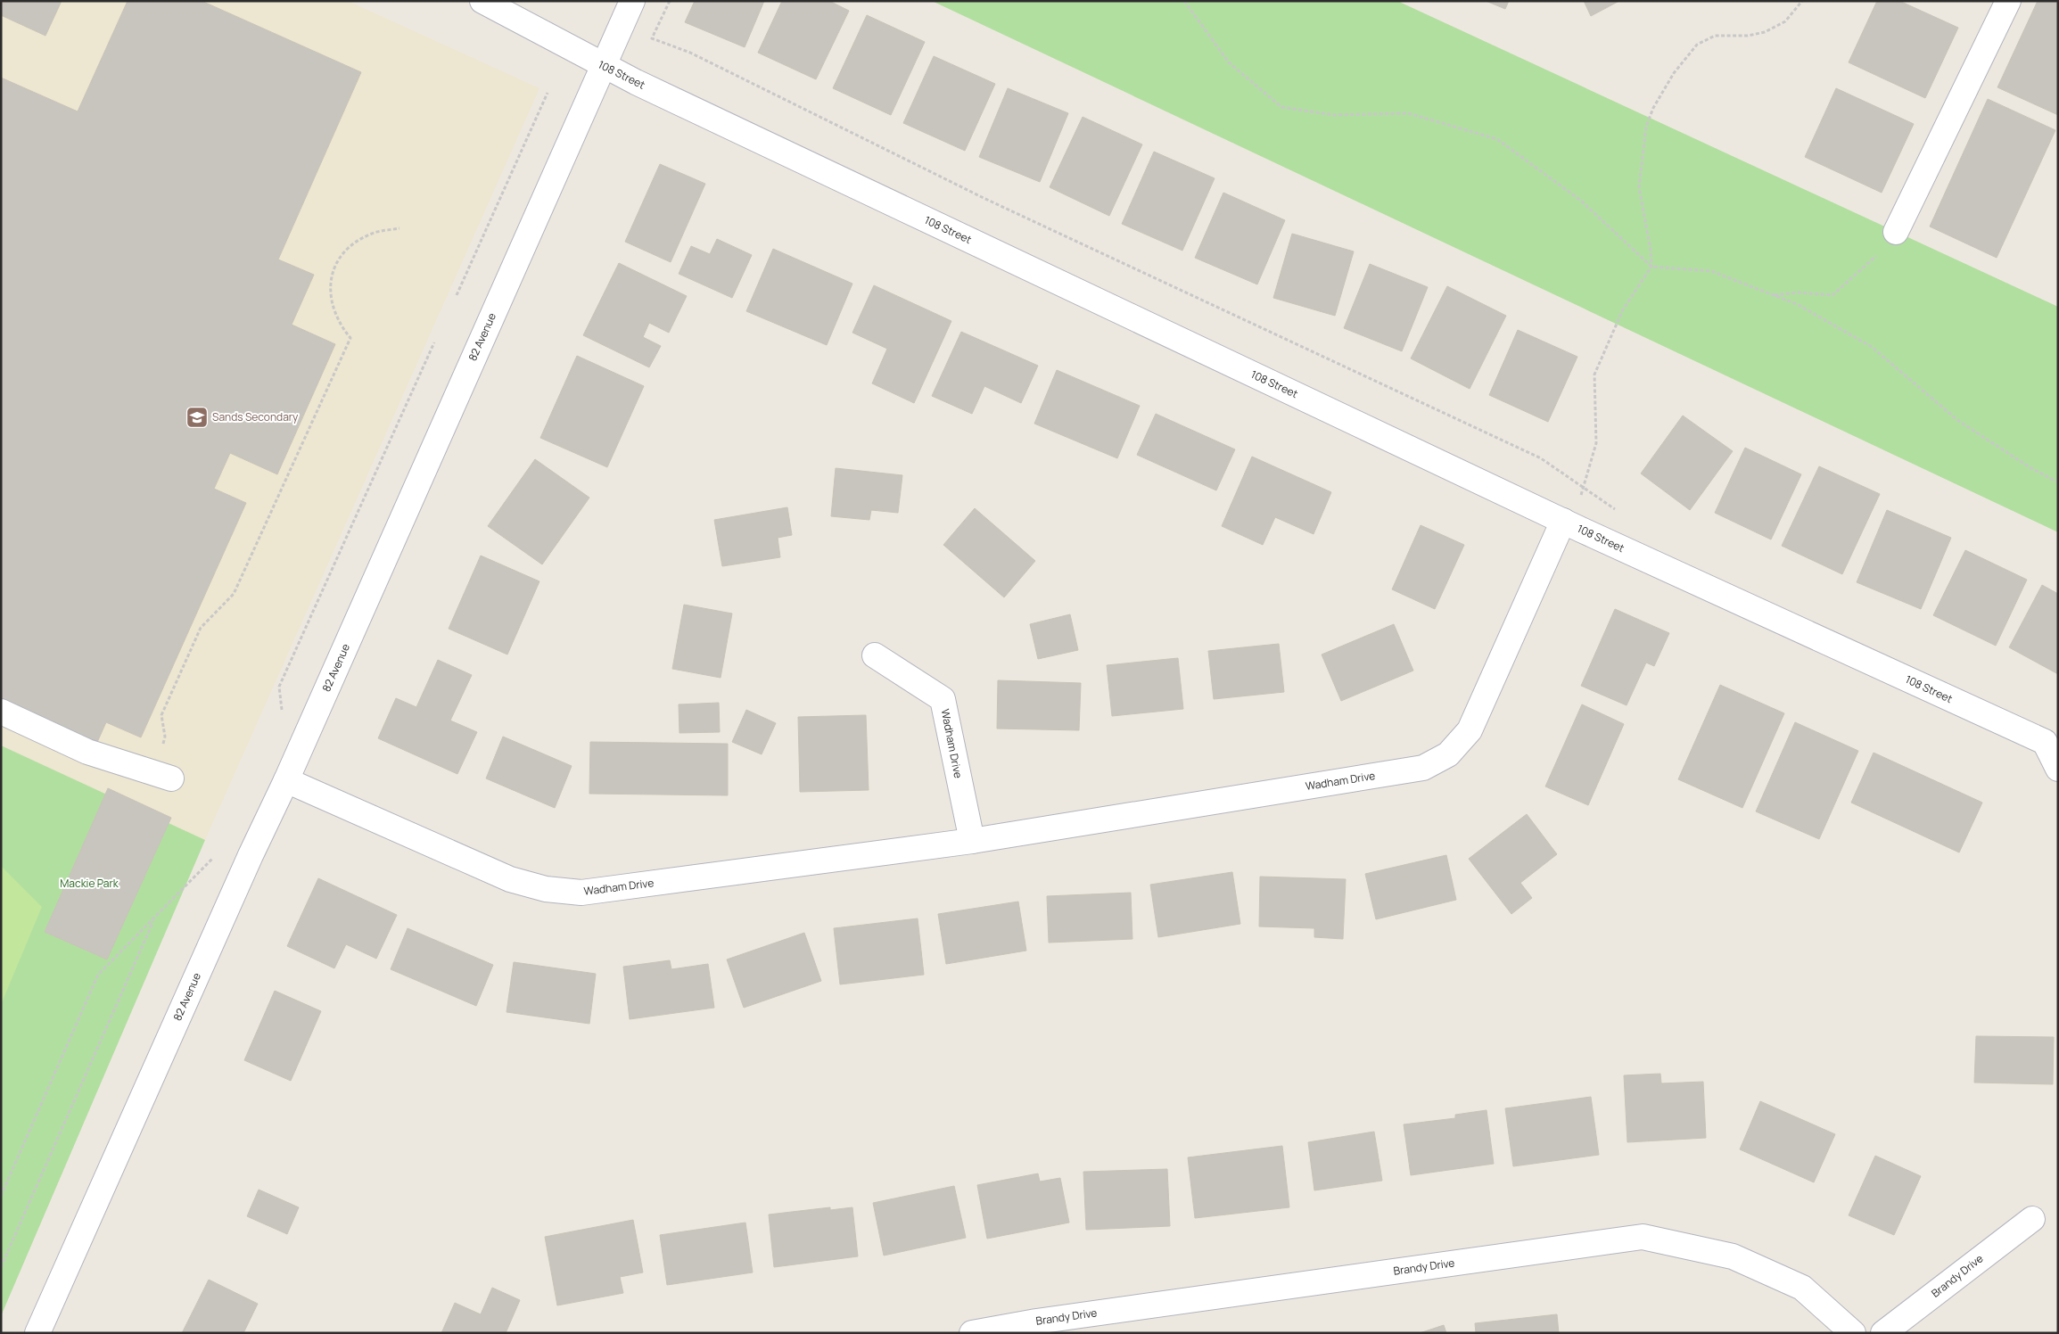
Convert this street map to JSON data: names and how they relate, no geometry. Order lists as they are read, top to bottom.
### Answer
{
  "streets": {
    "street": [
      "108 Street",
      "82 Avenue",
      "Wadham Drive",
      "Brandy Drive"
    ]
  },
  "crossings": [
    ["108 Street", "82 Avenue"],
    ["108 Street", "Wadham Drive"],
    ["82 Avenue", "Wadham Drive"]
  ],
  "parks": ["Mackie Park"],
  "places": {
    "school or university": ["Sands Secondary"]
  }
}
